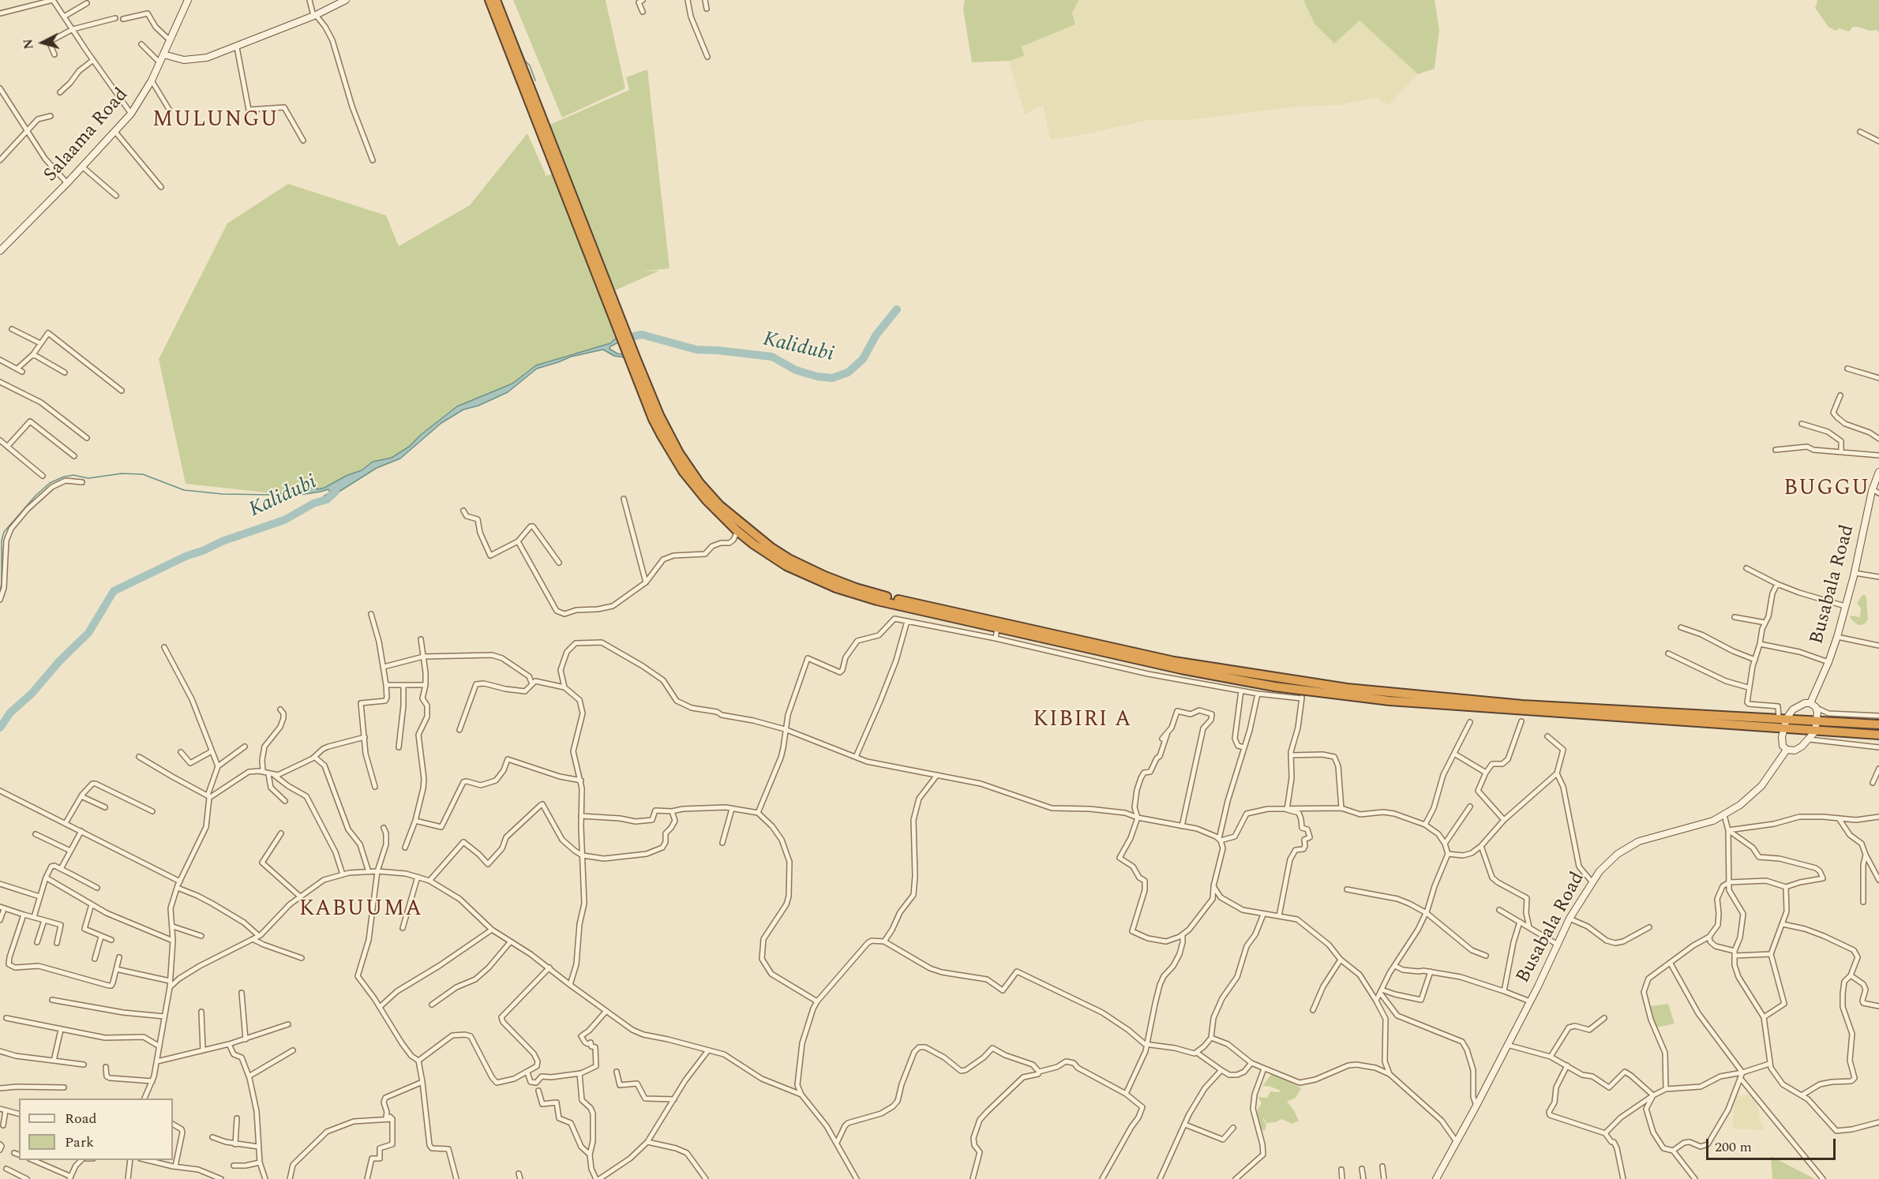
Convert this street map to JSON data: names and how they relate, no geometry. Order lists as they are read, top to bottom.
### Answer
{
  "streets": {
    "street": ["Salaama Road", "Busabala Road"]
  },
  "districts": [
    "MULUNGU",
    "BUGGU",
    "KIBIRI A",
    "KABUUMA"
  ],
  "water": ["Kalidubi"],
  "legend": ["Road", "Park"],
  "scale_bar": "200 m",
  "north": "left"
}
